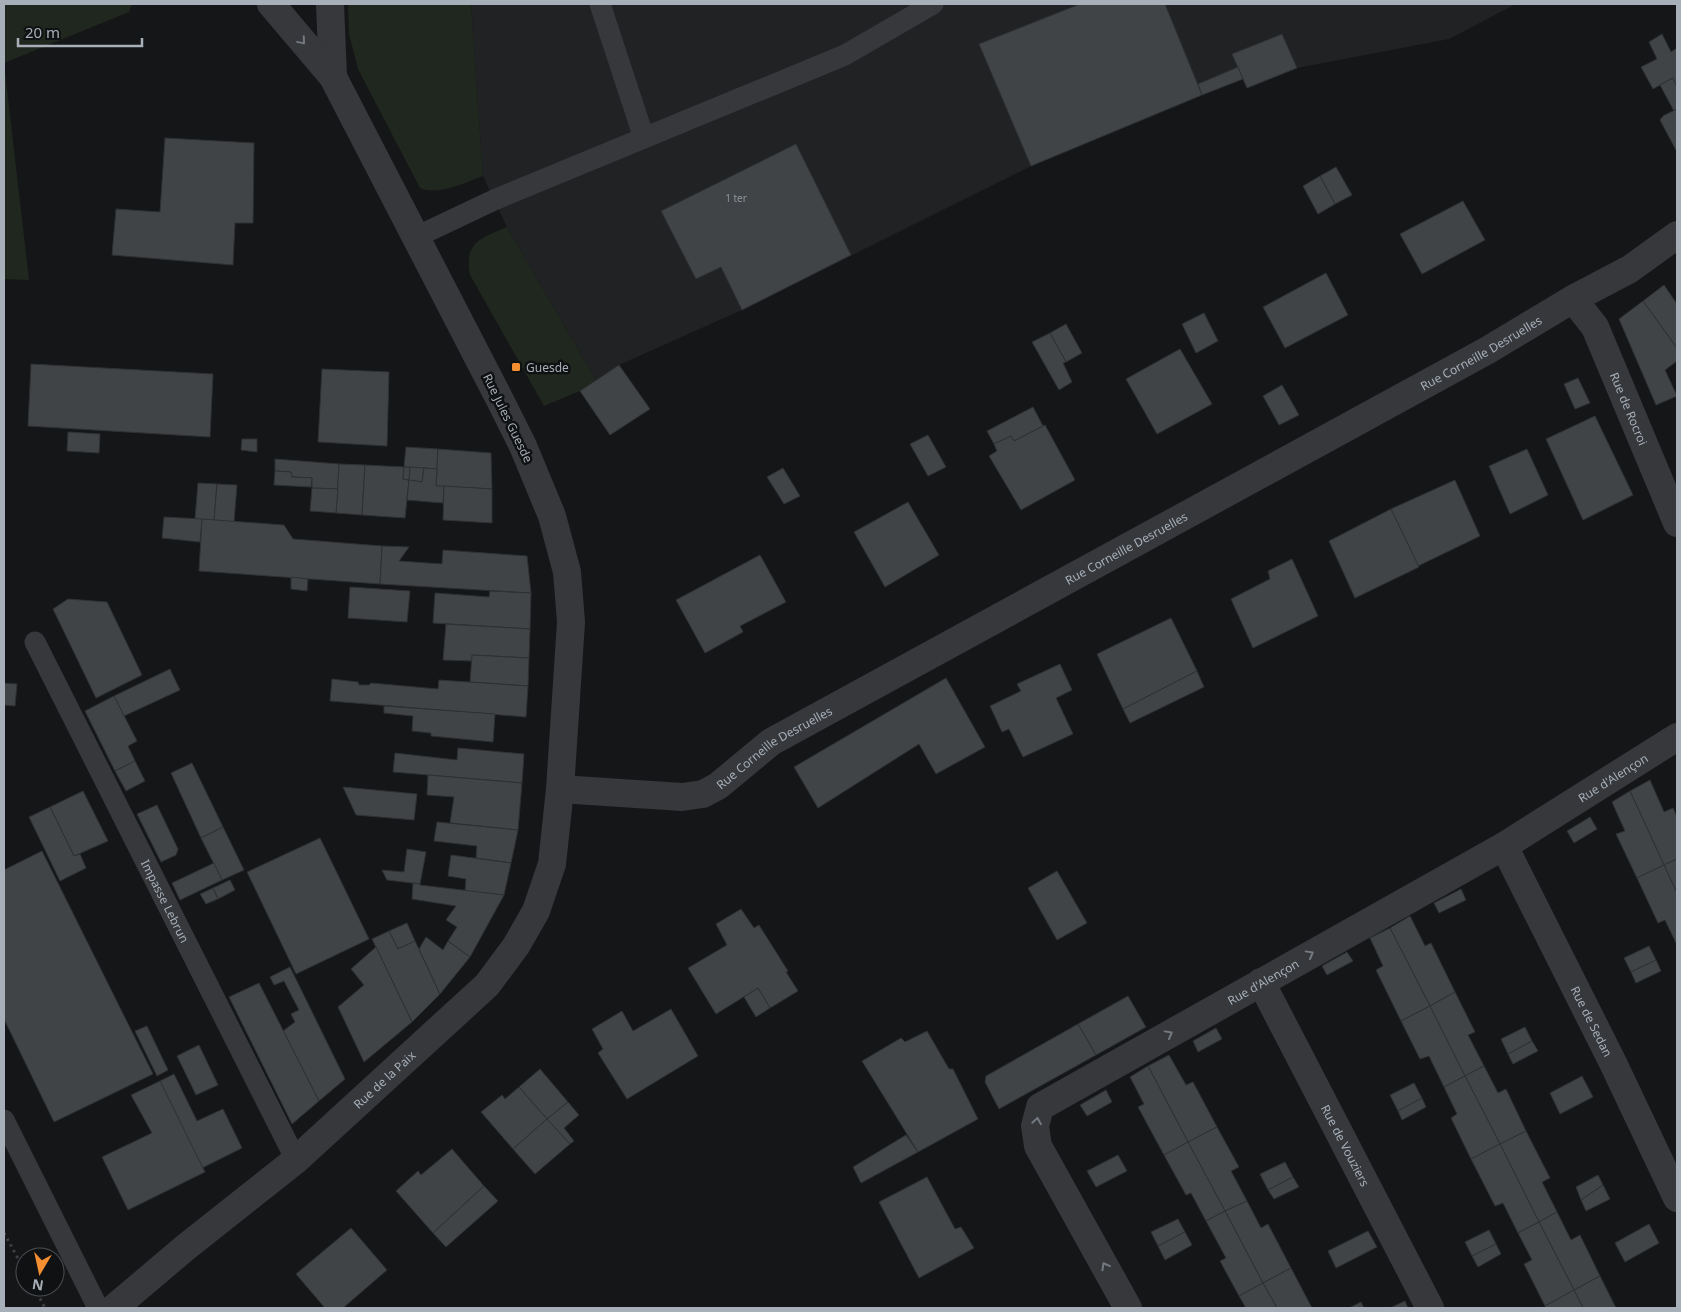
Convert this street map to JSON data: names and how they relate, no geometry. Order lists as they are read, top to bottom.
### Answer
{
  "streets": {
    "street": [
      "Rue Corneille Desruelles",
      "Rue de Rocroi",
      "Rue Jules Guesde",
      "Rue d'Alençon",
      "Rue de Sedan",
      "Rue de la Paix",
      "Rue de Vouziers"
    ],
    "lane": ["Impasse Lebrun"]
  },
  "crossings": [
    ["Rue Corneille Desruelles", "Rue de Rocroi"],
    ["Rue Corneille Desruelles", "Rue Jules Guesde"],
    ["Rue Corneille Desruelles", "Rue de la Paix"],
    ["Rue Jules Guesde", "Rue de la Paix"],
    ["Rue d'Alençon", "Rue de Sedan"],
    ["Rue d'Alençon", "Rue de Vouziers"],
    ["Impasse Lebrun", "Rue de la Paix"]
  ],
  "places": {
    "transit": ["Guesde"]
  },
  "house_numbers": ["1 ter"],
  "scale_bar": "20 m",
  "north": "bottom"
}
